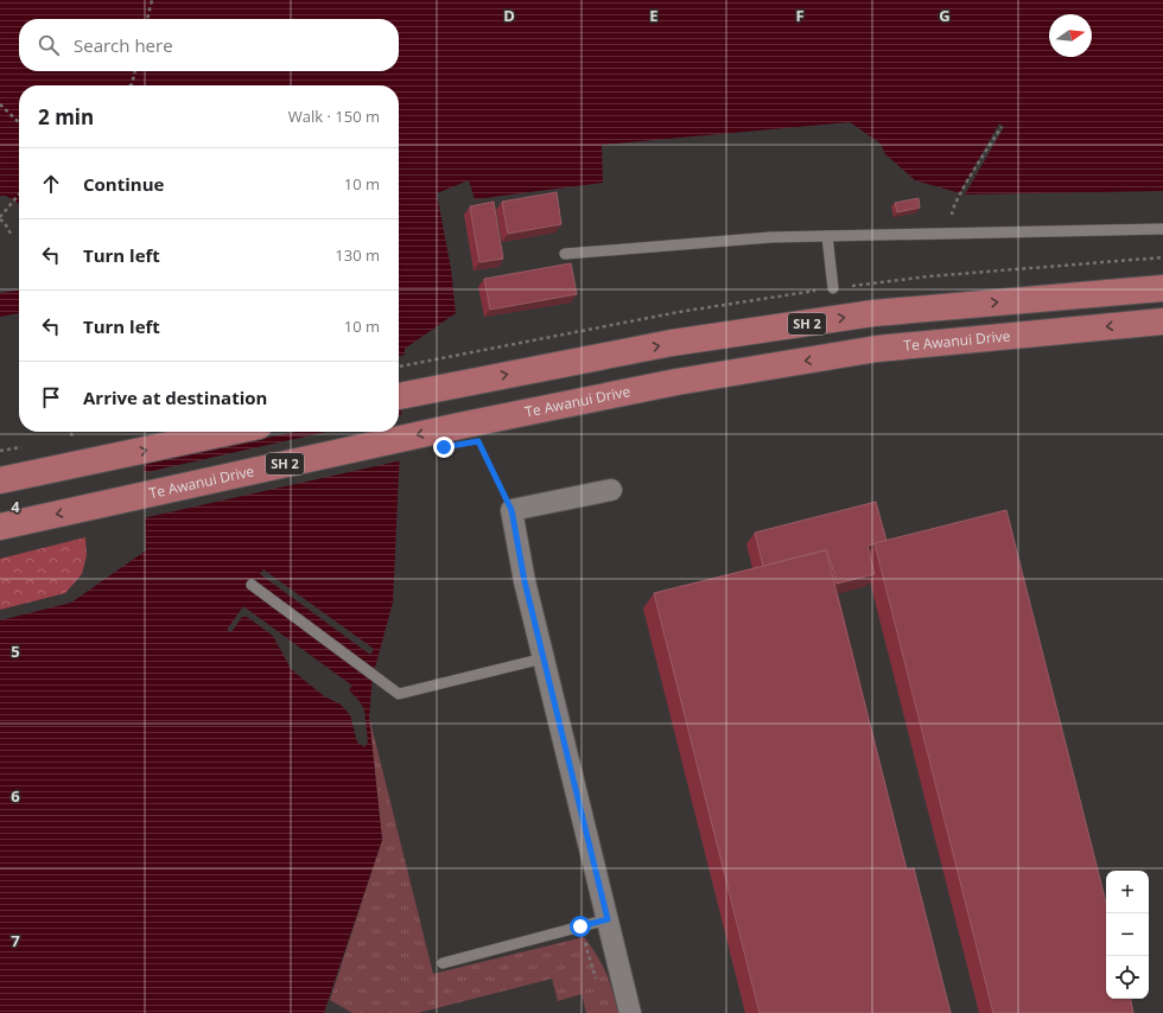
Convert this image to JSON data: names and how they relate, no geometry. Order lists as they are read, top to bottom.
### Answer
{
  "streets": {
    "highway": ["SH 2", "Te Awanui Drive"]
  },
  "north": "right",
  "page": {
    "search": "Search here",
    "heading": ["2 min", "Walk · 150 m"],
    "list": [
      ["Continue", "10 m"],
      ["Turn left", "130 m"],
      ["Turn left", "10 m"],
      "Arrive at destination"
    ],
    "map_buttons": ["+", "−"]
  },
  "grid": {
    "columns": [
      "D",
      "E",
      "F",
      "G"
    ],
    "rows": [
      "4",
      "5",
      "6",
      "7"
    ]
  }
}
